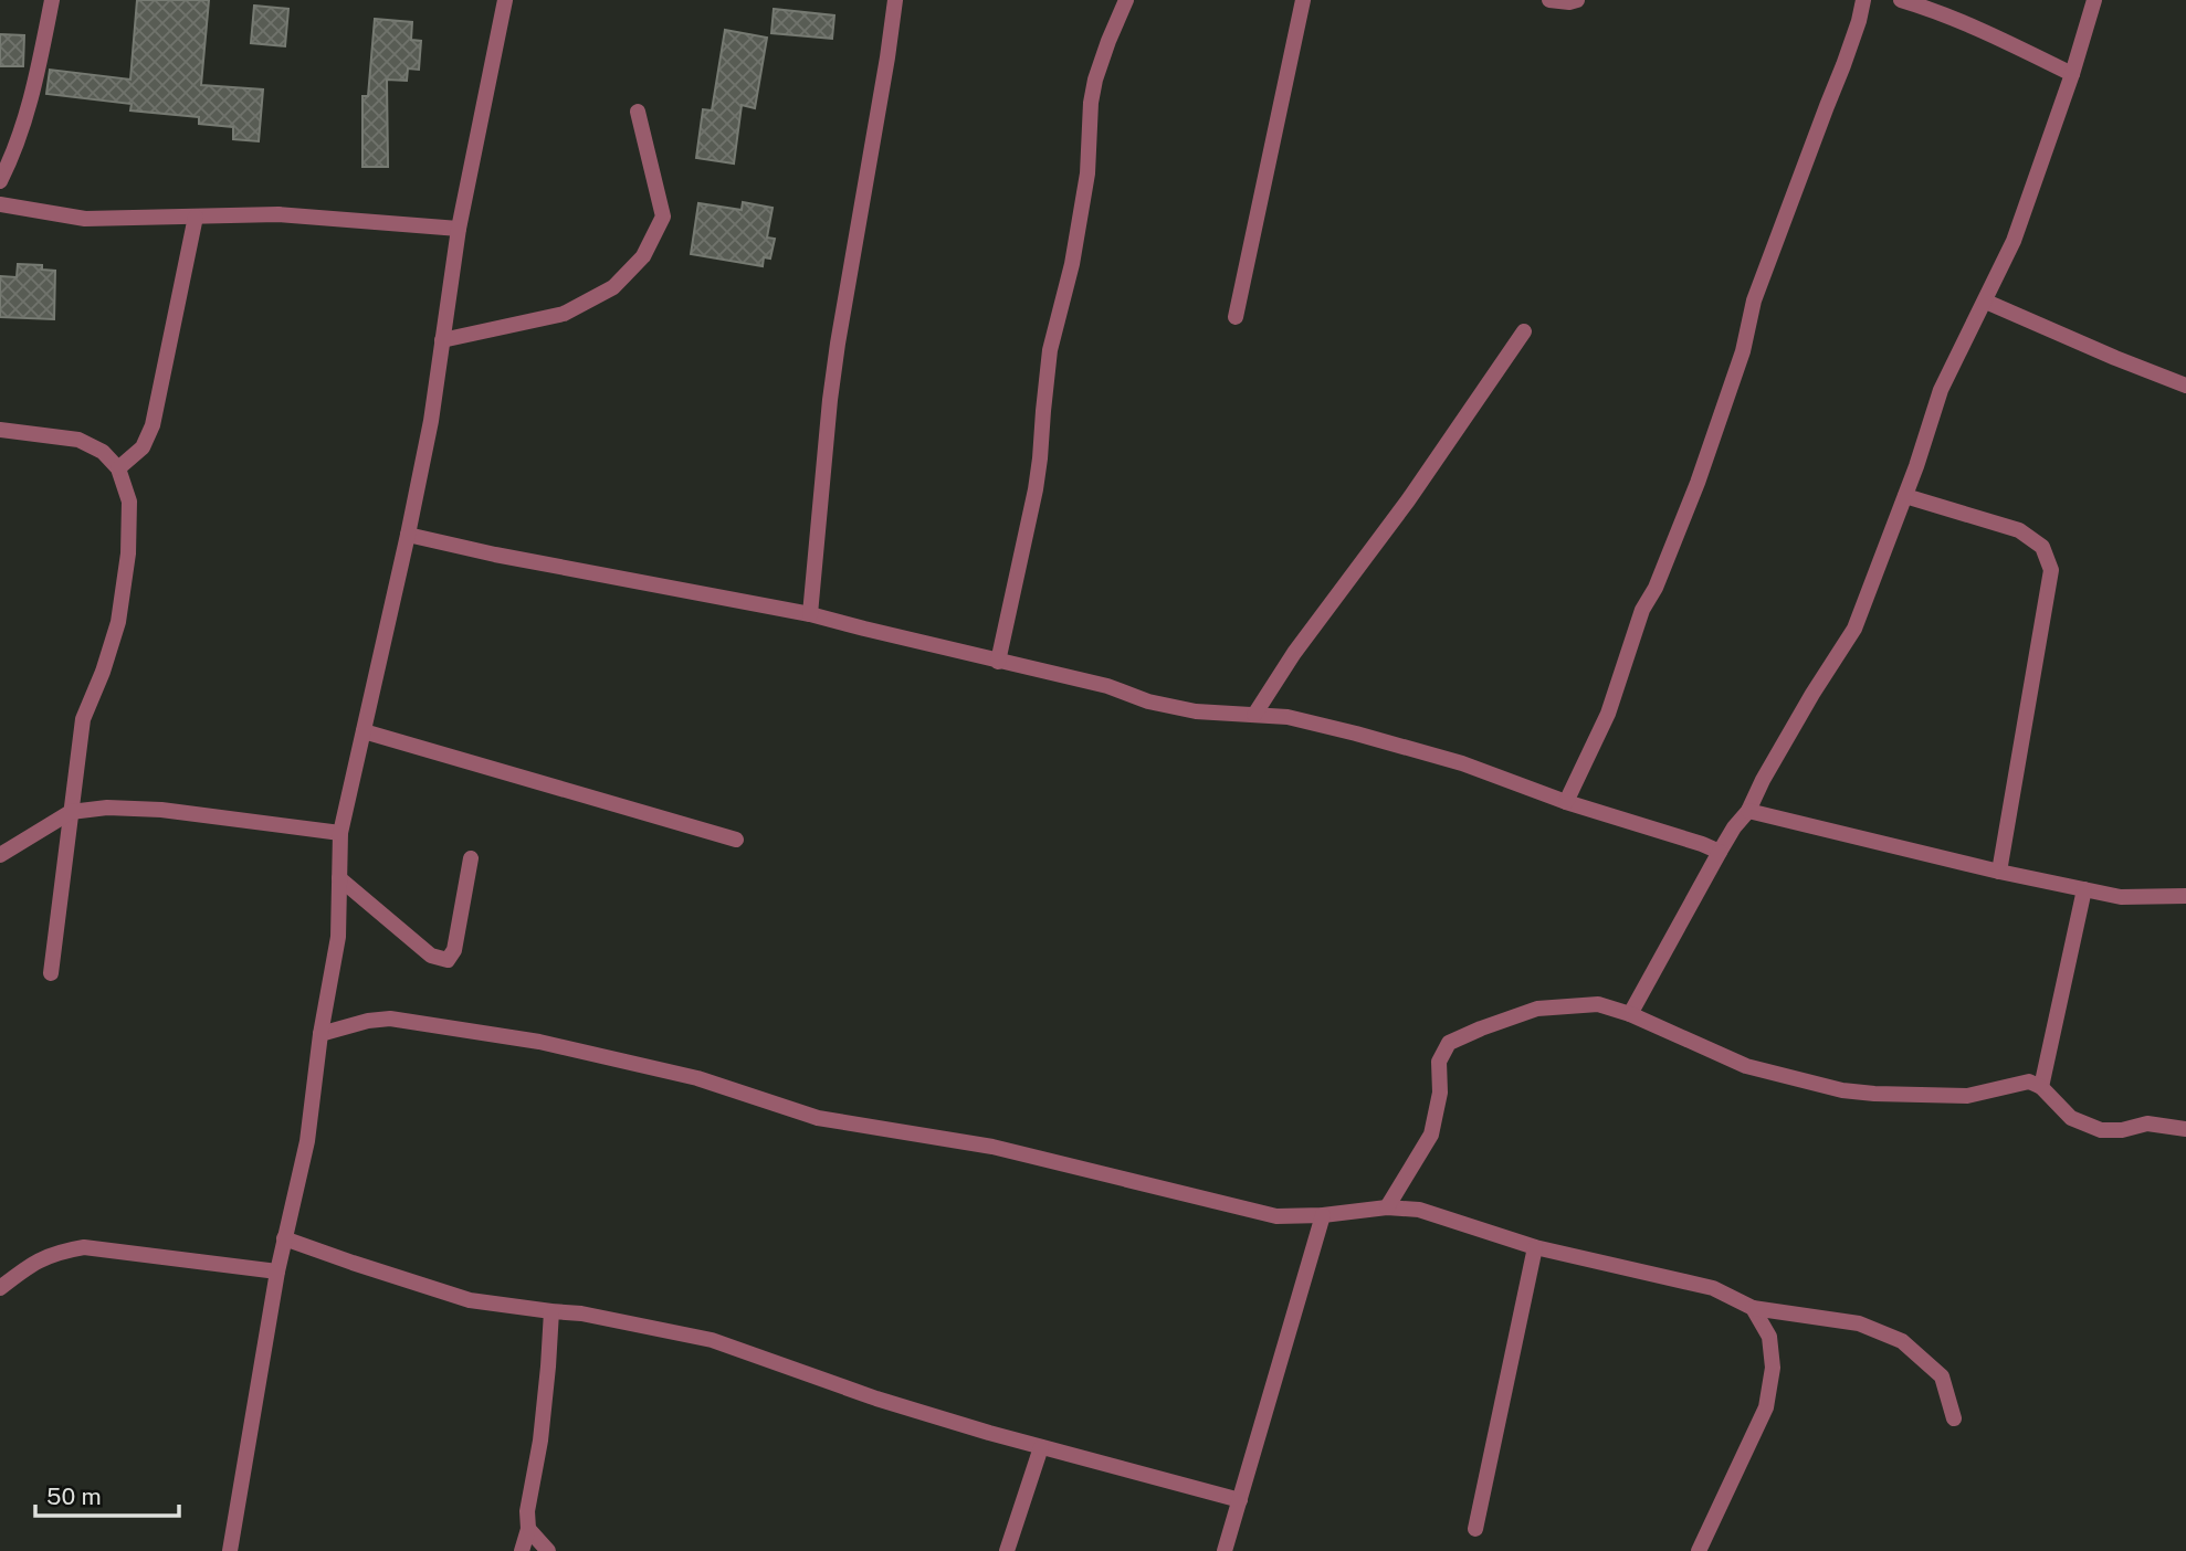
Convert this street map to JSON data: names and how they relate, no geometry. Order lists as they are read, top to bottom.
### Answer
{
  "scale_bar": "50 m"
}
